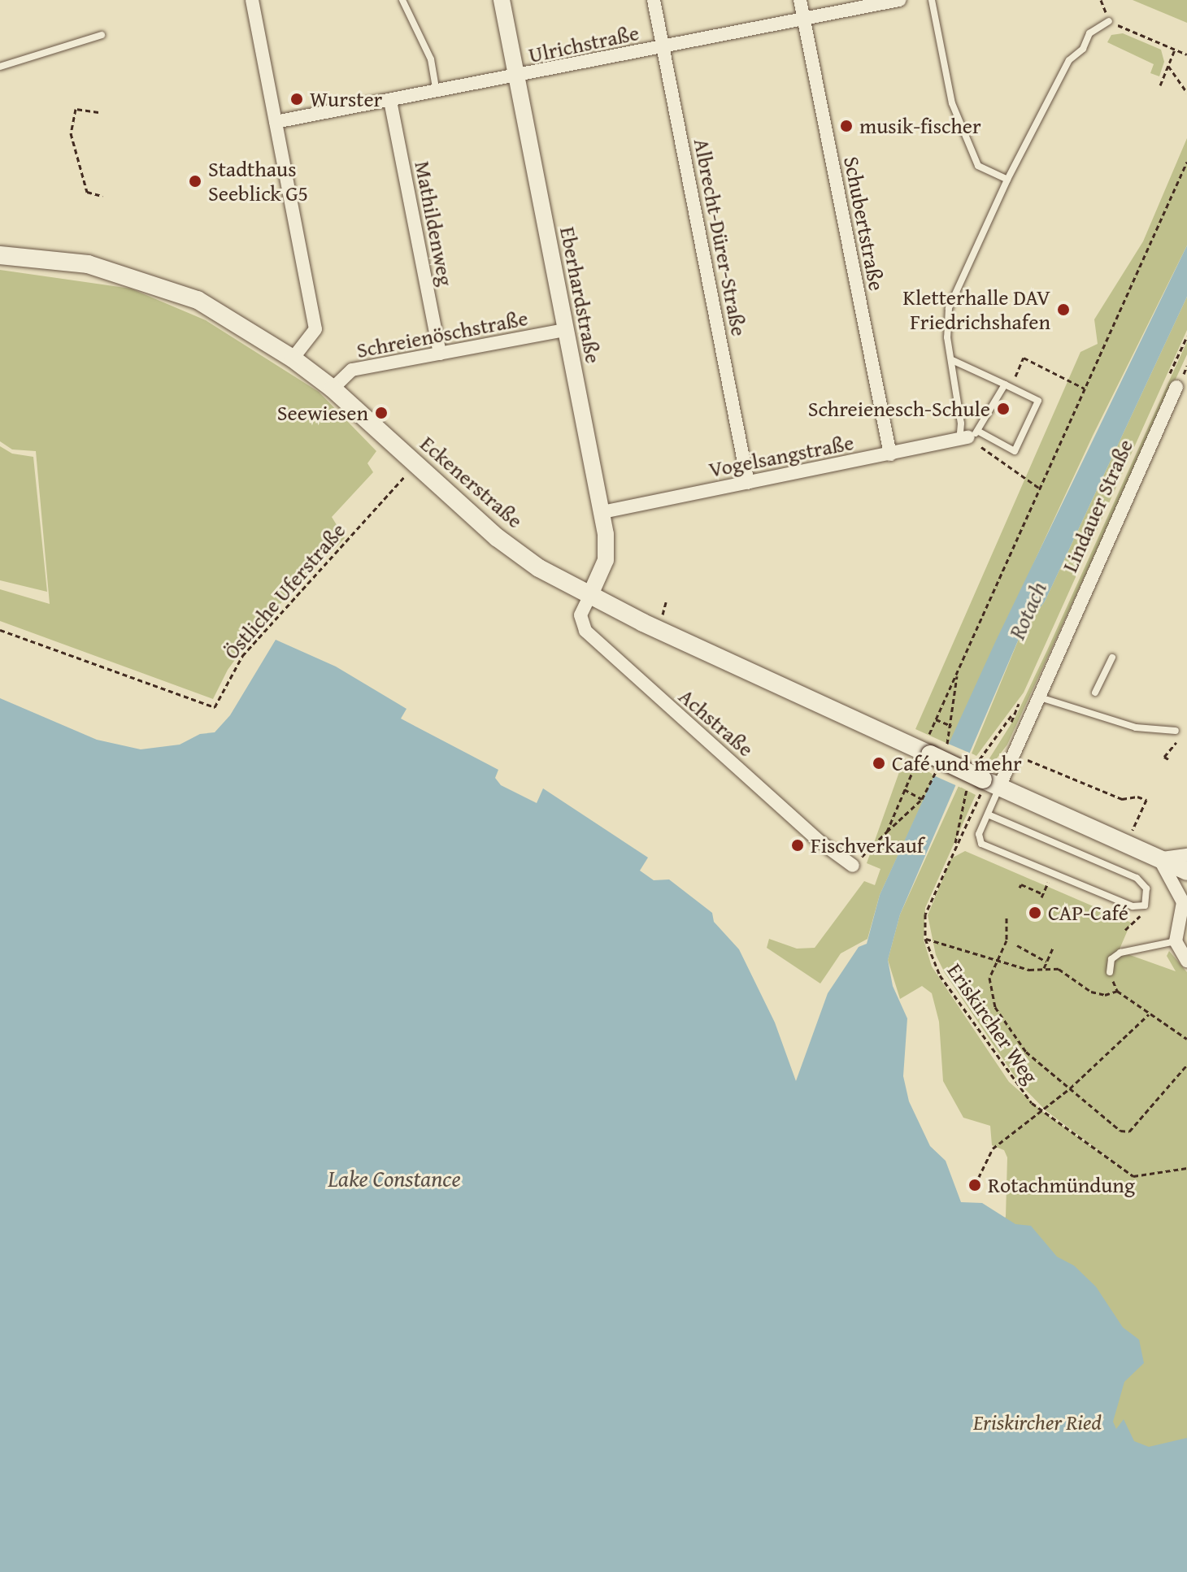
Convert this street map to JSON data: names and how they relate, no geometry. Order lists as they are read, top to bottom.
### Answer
{
  "streets": {
    "main road": ["Eckenerstraße"],
    "street": [
      "Ulrichstraße",
      "Mathildenweg",
      "Schubertstraße",
      "Albrecht-Dürer-Straße",
      "Eberhardstraße",
      "Schreienöschstraße",
      "Vogelsangstraße",
      "Lindauer Straße",
      "Achstraße"
    ],
    "path": ["Östliche Uferstraße", "Eriskircher Weg"]
  },
  "crossings": [
    ["Ulrichstraße", "Mathildenweg"],
    ["Ulrichstraße", "Schubertstraße"],
    ["Ulrichstraße", "Albrecht-Dürer-Straße"],
    ["Ulrichstraße", "Eberhardstraße"],
    ["Mathildenweg", "Schreienöschstraße"],
    ["Schubertstraße", "Vogelsangstraße"],
    ["Albrecht-Dürer-Straße", "Vogelsangstraße"],
    ["Eberhardstraße", "Schreienöschstraße"],
    ["Eberhardstraße", "Vogelsangstraße"],
    ["Eberhardstraße", "Eckenerstraße"],
    ["Eberhardstraße", "Achstraße"],
    ["Schreienöschstraße", "Eckenerstraße"],
    ["Eckenerstraße", "Achstraße"],
    ["Lindauer Straße", "Eriskircher Weg"]
  ],
  "water": ["Rotach", "Lake Constance"],
  "parks": ["Eriskircher Ried"],
  "places": [
    "Wurster",
    "musik-fischer",
    "Stadthaus Seeblick G5",
    "Kletterhalle DAV Friedrichshafen",
    "Schreienesch-Schule",
    "Seewiesen",
    "Café und mehr",
    "Fischverkauf",
    "CAP-Café",
    "Rotachmündung"
  ]
}
